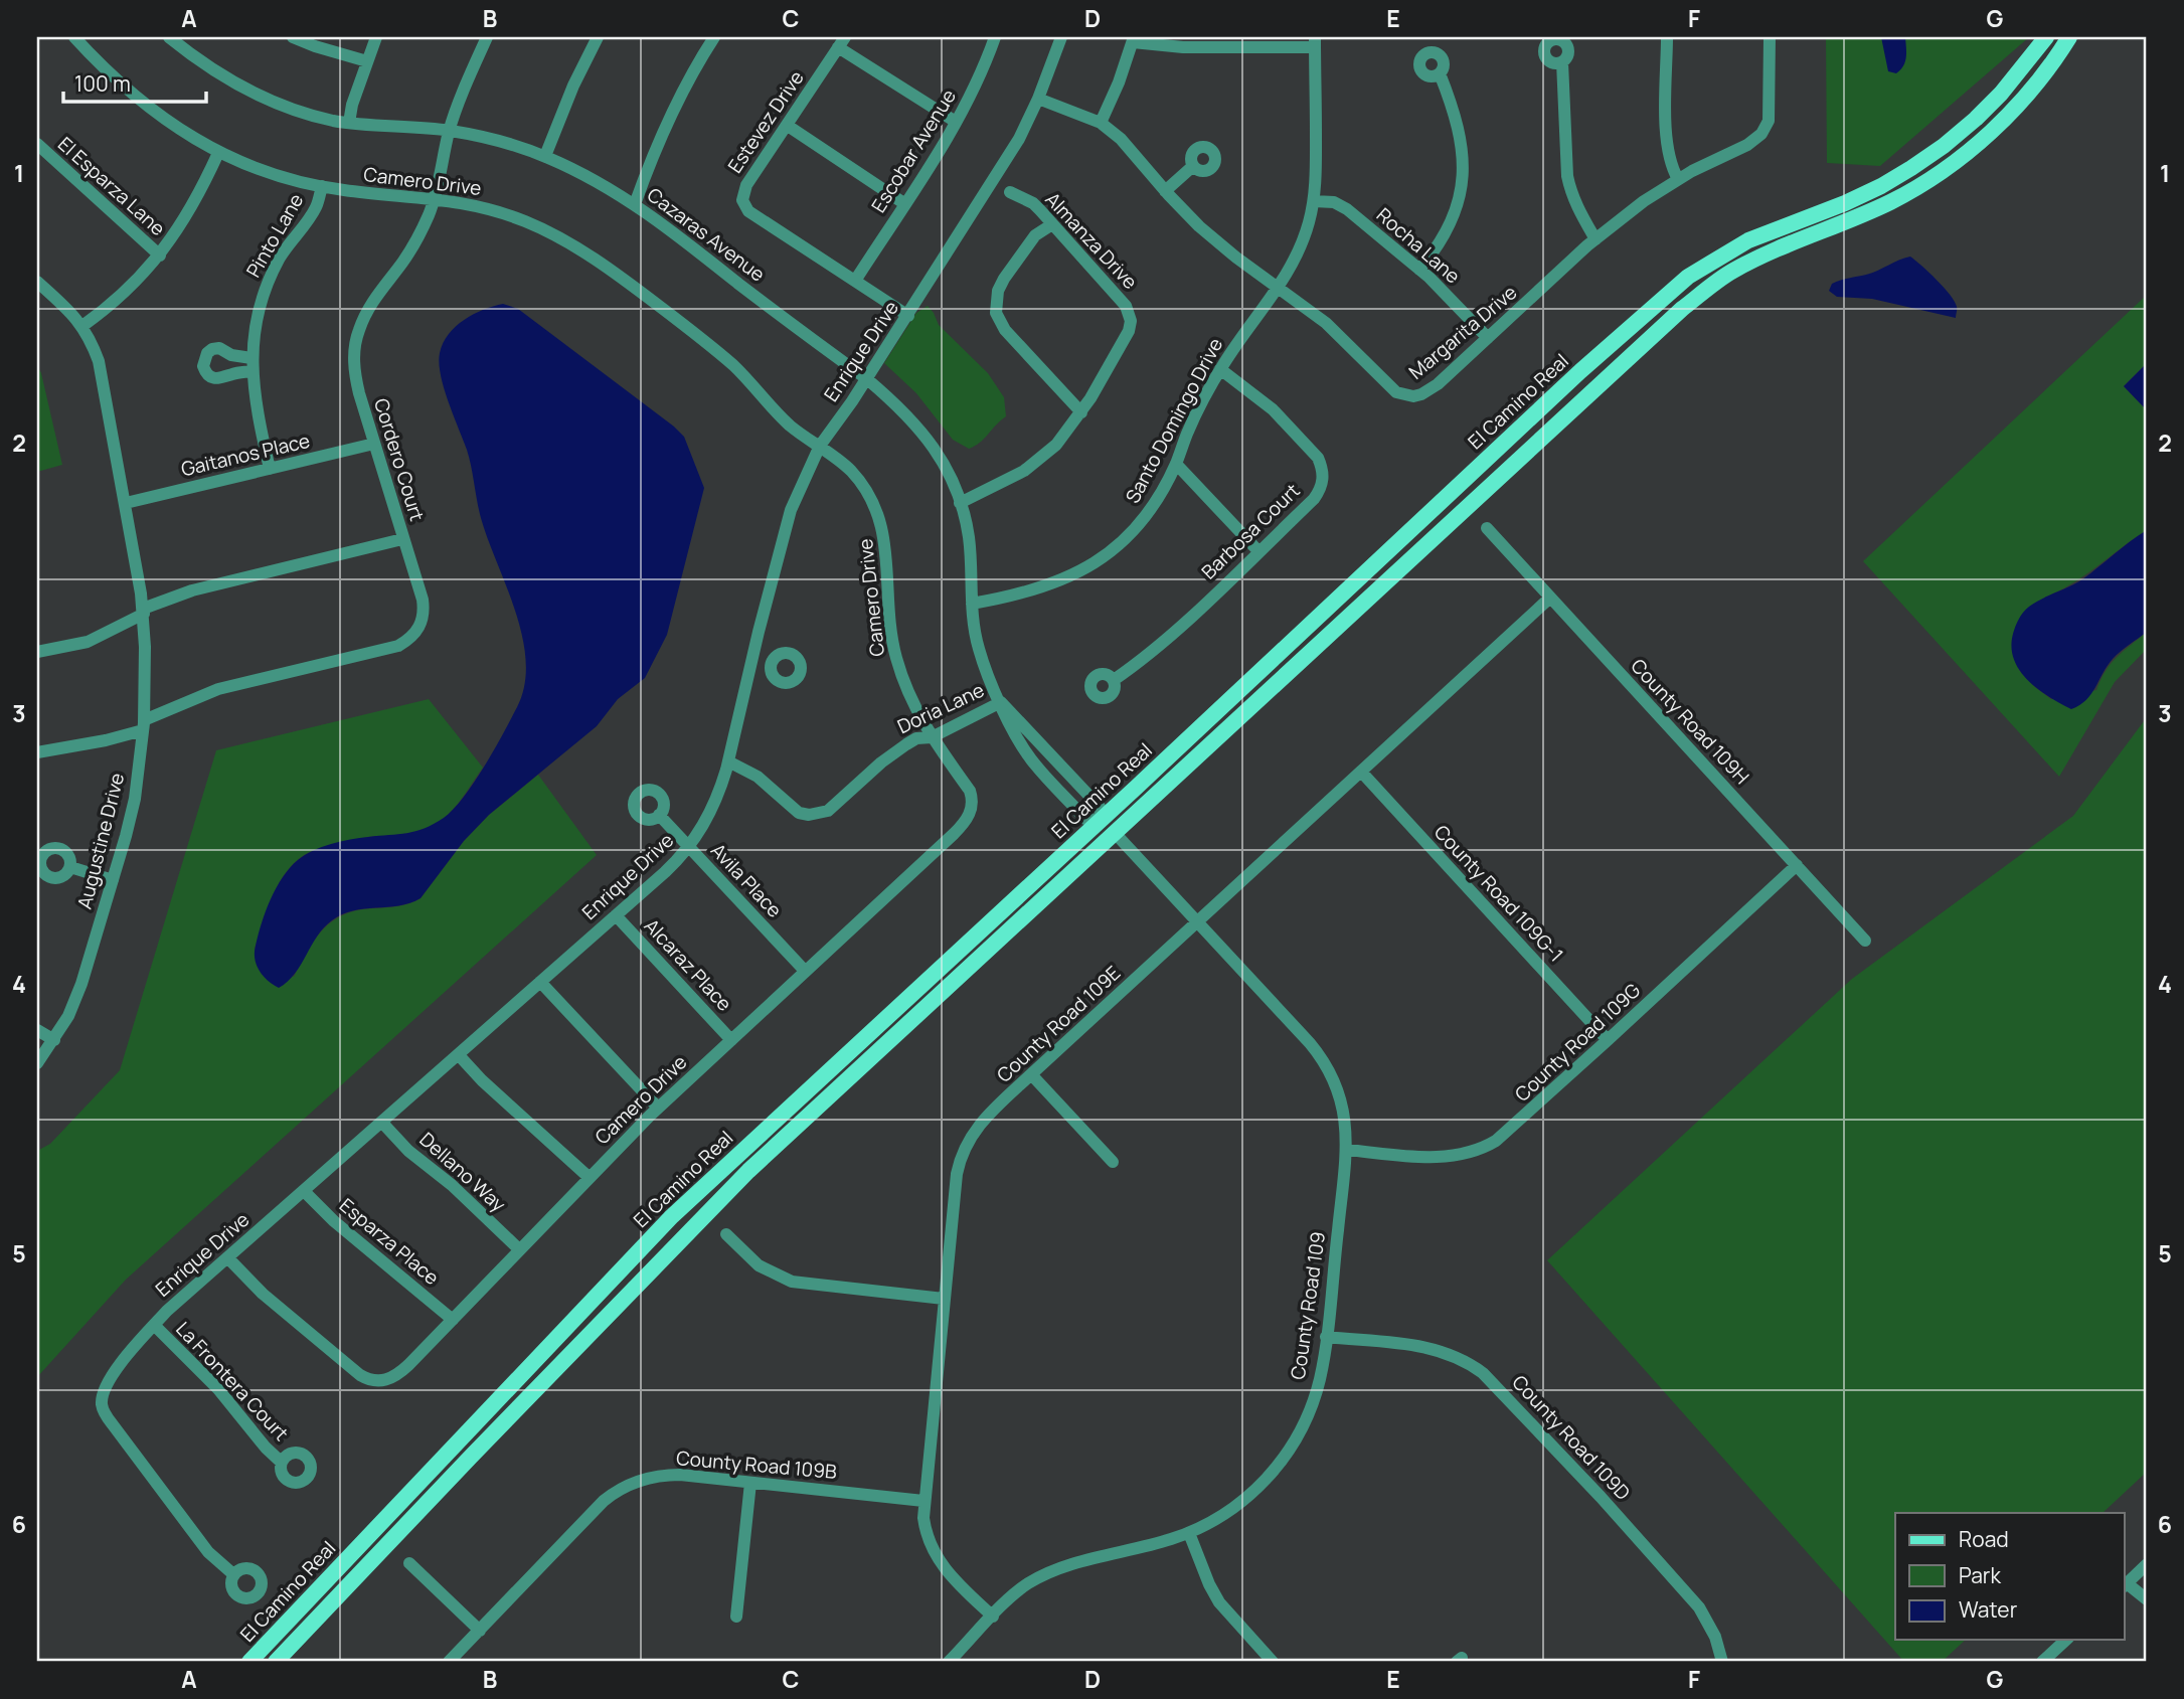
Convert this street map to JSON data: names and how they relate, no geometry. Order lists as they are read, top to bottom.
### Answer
{
  "streets": {
    "main road": ["El Camino Real"],
    "street": [
      "Estevez Drive",
      "Escobar Avenue",
      "Camero Drive",
      "El Esparza Lane",
      "Cazaras Avenue",
      "Pinto Lane",
      "Almanza Drive",
      "Rocha Lane",
      "Margarita Drive",
      "Enrique Drive",
      "Santo Domingo Drive",
      "Gaitanos Place",
      "Cordero Court",
      "Barbosa Court",
      "Doria Lane",
      "County Road 109H",
      "Augustine Drive",
      "Avila Place",
      "County Road 109G-1",
      "Alcaraz Place",
      "County Road 109E",
      "County Road 109G",
      "Dellano Way",
      "Esparza Place",
      "County Road 109",
      "La Frontera Court",
      "County Road 109D",
      "County Road 109B"
    ]
  },
  "crossings": [
    ["Estevez Drive", "Escobar Avenue"],
    ["Estevez Drive", "Enrique Drive"],
    ["Camero Drive", "Pinto Lane"],
    ["Camero Drive", "Enrique Drive"],
    ["Camero Drive", "Cordero Court"],
    ["Camero Drive", "Doria Lane"],
    ["Camero Drive", "Avila Place"],
    ["Camero Drive", "Alcaraz Place"],
    ["Camero Drive", "Dellano Way"],
    ["Camero Drive", "Esparza Place"],
    ["Cazaras Avenue", "Almanza Drive"],
    ["Cazaras Avenue", "Enrique Drive"],
    ["Cazaras Avenue", "El Camino Real"],
    ["Cazaras Avenue", "Santo Domingo Drive"],
    ["Cazaras Avenue", "Cordero Court"],
    ["Cazaras Avenue", "Doria Lane"],
    ["Pinto Lane", "Gaitanos Place"],
    ["Rocha Lane", "Margarita Drive"],
    ["Rocha Lane", "Santo Domingo Drive"],
    ["Margarita Drive", "Enrique Drive"],
    ["Margarita Drive", "Santo Domingo Drive"],
    ["Enrique Drive", "Doria Lane"],
    ["Enrique Drive", "Avila Place"],
    ["Enrique Drive", "Alcaraz Place"],
    ["Enrique Drive", "Dellano Way"],
    ["Enrique Drive", "Esparza Place"],
    ["Enrique Drive", "La Frontera Court"],
    ["El Camino Real", "County Road 109"],
    ["Santo Domingo Drive", "Barbosa Court"],
    ["Gaitanos Place", "Cordero Court"],
    ["Gaitanos Place", "Augustine Drive"],
    ["Cordero Court", "Augustine Drive"],
    ["County Road 109H", "County Road 109E"],
    ["County Road 109H", "County Road 109G"],
    ["County Road 109G-1", "County Road 109E"],
    ["County Road 109G-1", "County Road 109G"],
    ["County Road 109E", "County Road 109"],
    ["County Road 109E", "County Road 109B"],
    ["County Road 109G", "County Road 109"],
    ["County Road 109", "County Road 109D"]
  ],
  "legend": ["Road", "Park", "Water"],
  "scale_bar": "100 m",
  "grid": {
    "columns": [
      "A",
      "B",
      "C",
      "D",
      "E",
      "F",
      "G"
    ],
    "rows": [
      "1",
      "2",
      "3",
      "4",
      "5",
      "6"
    ]
  }
}
